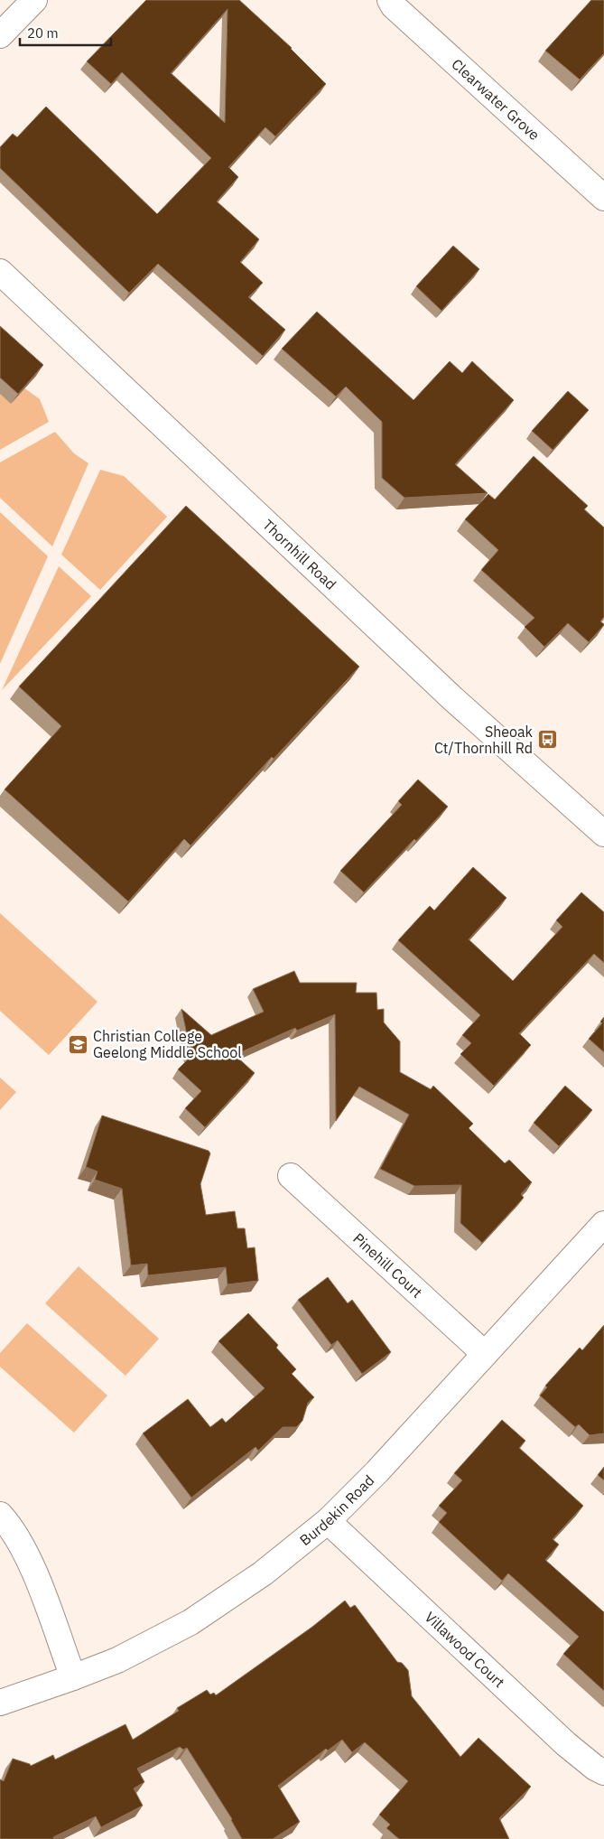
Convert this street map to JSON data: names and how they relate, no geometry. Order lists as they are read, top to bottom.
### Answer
{
  "streets": {
    "street": [
      "Clearwater Grove",
      "Thornhill Road",
      "Pinehill Court",
      "Burdekin Road",
      "Villawood Court"
    ]
  },
  "crossings": [
    ["Pinehill Court", "Burdekin Road"],
    ["Burdekin Road", "Villawood Court"]
  ],
  "places": {
    "bus stop": ["Sheoak Ct/Thornhill Rd"],
    "school or university": ["Christian College Geelong Middle School"]
  },
  "scale_bar": "20 m"
}
